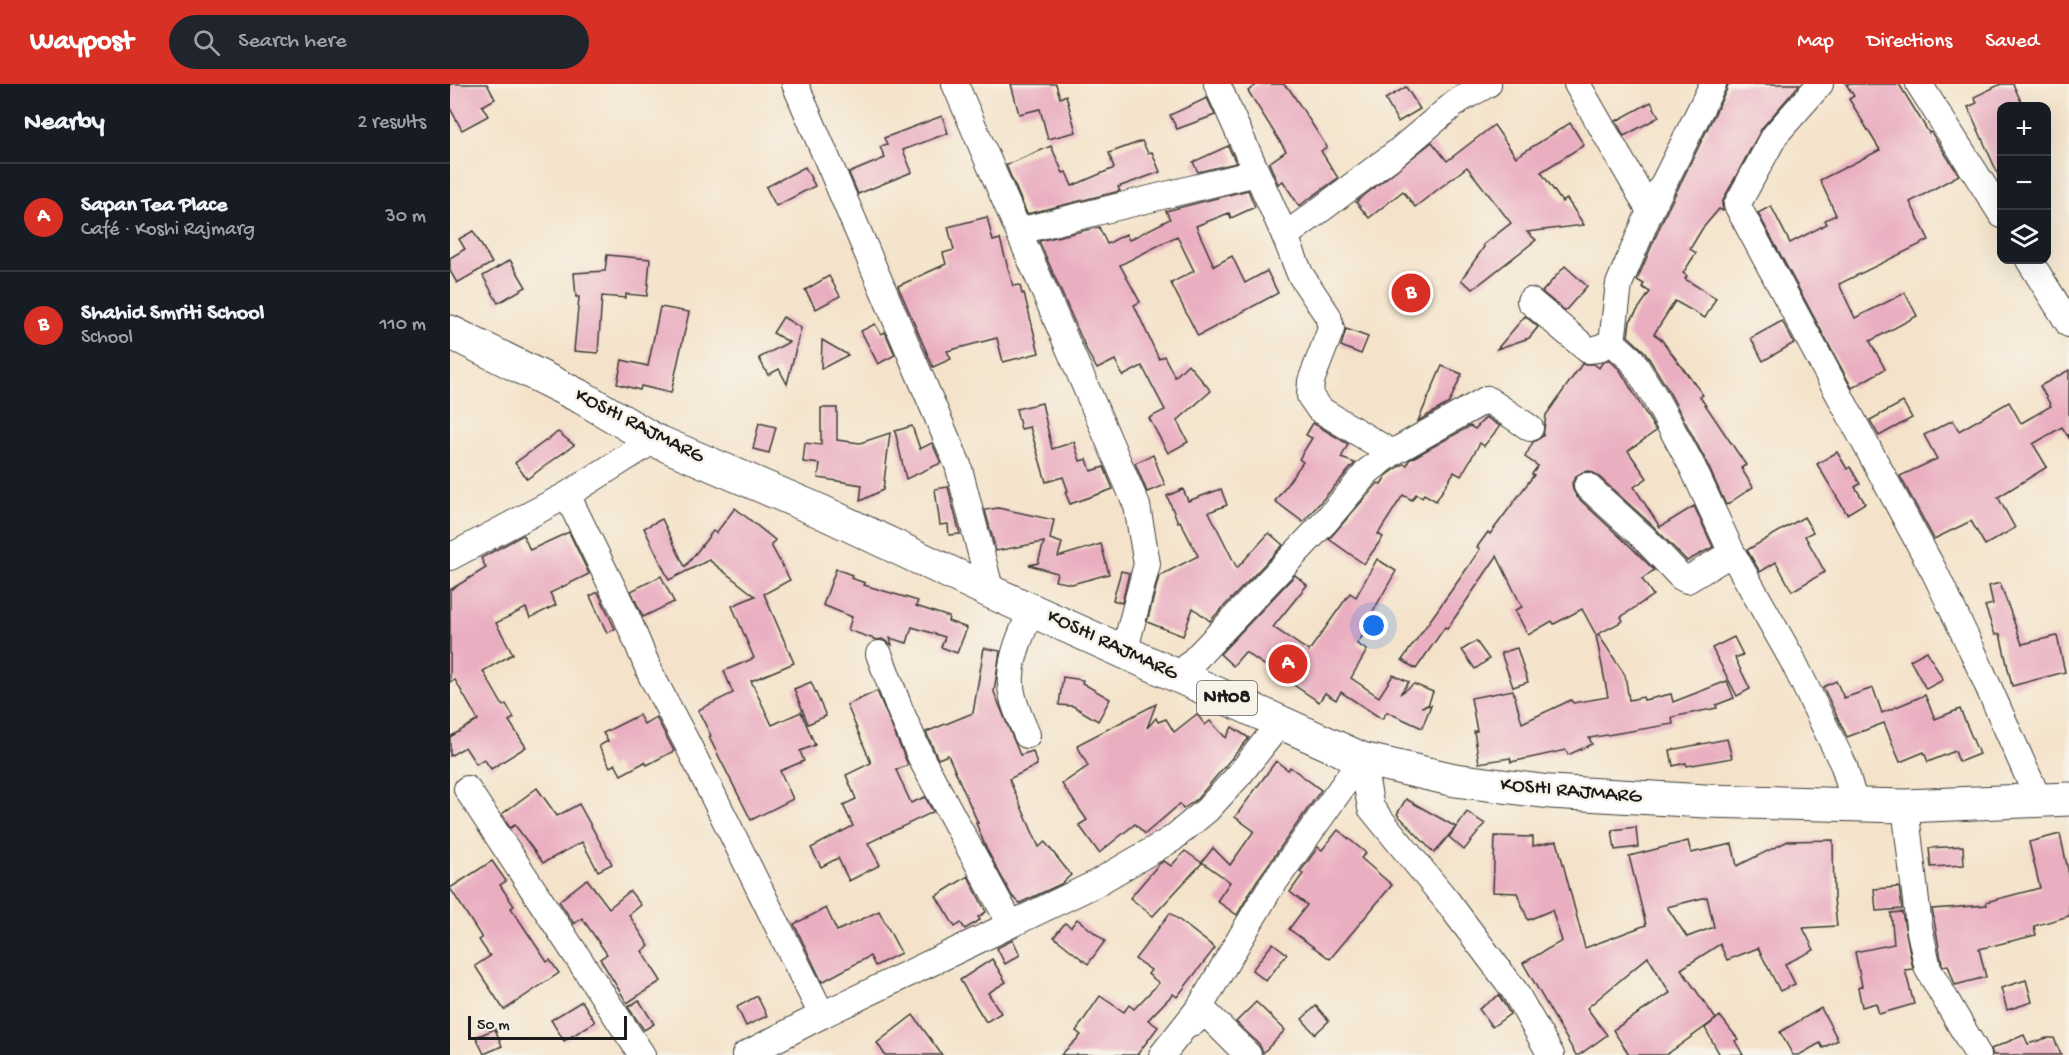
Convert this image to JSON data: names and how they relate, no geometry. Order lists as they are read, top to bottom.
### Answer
{
  "streets": {
    "main road": ["KOSHI RAJMARG", "NH08"]
  },
  "scale_bar": "50 m",
  "page": {
    "header": "Waypost",
    "search": "Search here",
    "nav": ["Map", "Directions", "Saved"],
    "heading": ["Nearby", "2 results"],
    "map_buttons": ["+", "−"],
    "list": [
      {
        "mark": "A",
        "name": "Sapan Tea Place",
        "note": "Café · Koshi Rajmarg",
        "value": "30 m"
      },
      {
        "mark": "B",
        "name": "Shahid Smriti School",
        "note": "School",
        "value": "110 m"
      }
    ],
    "pins": ["B", "A"],
    "scale": "50 m"
  }
}
